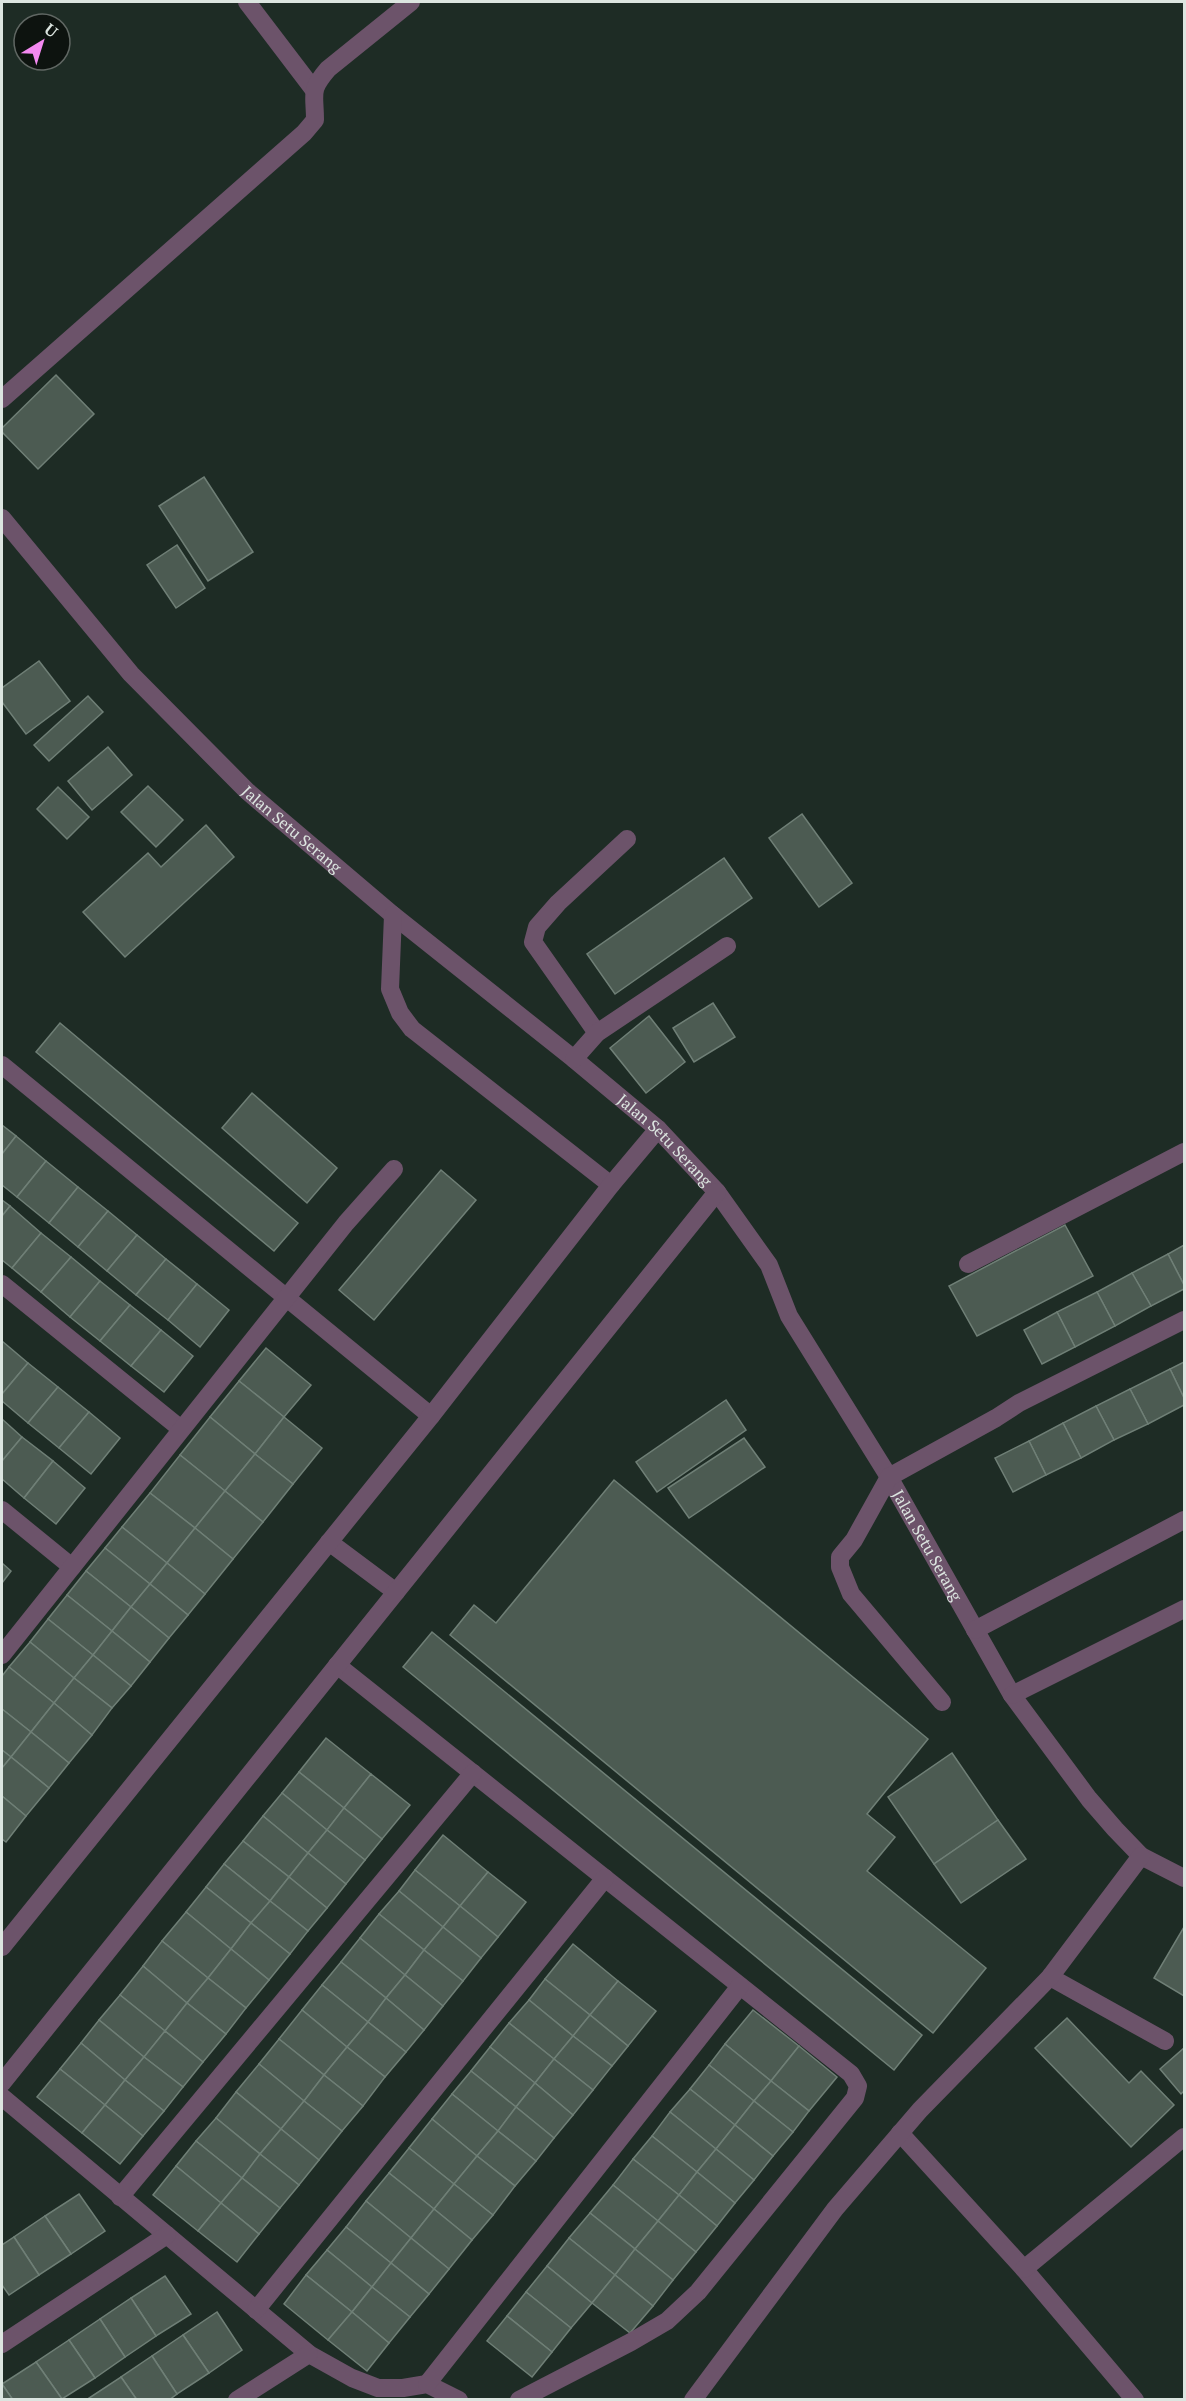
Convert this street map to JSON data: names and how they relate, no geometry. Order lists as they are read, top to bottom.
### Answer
{
  "streets": {
    "street": ["Jalan Setu Serang"]
  },
  "north": "top right"
}
